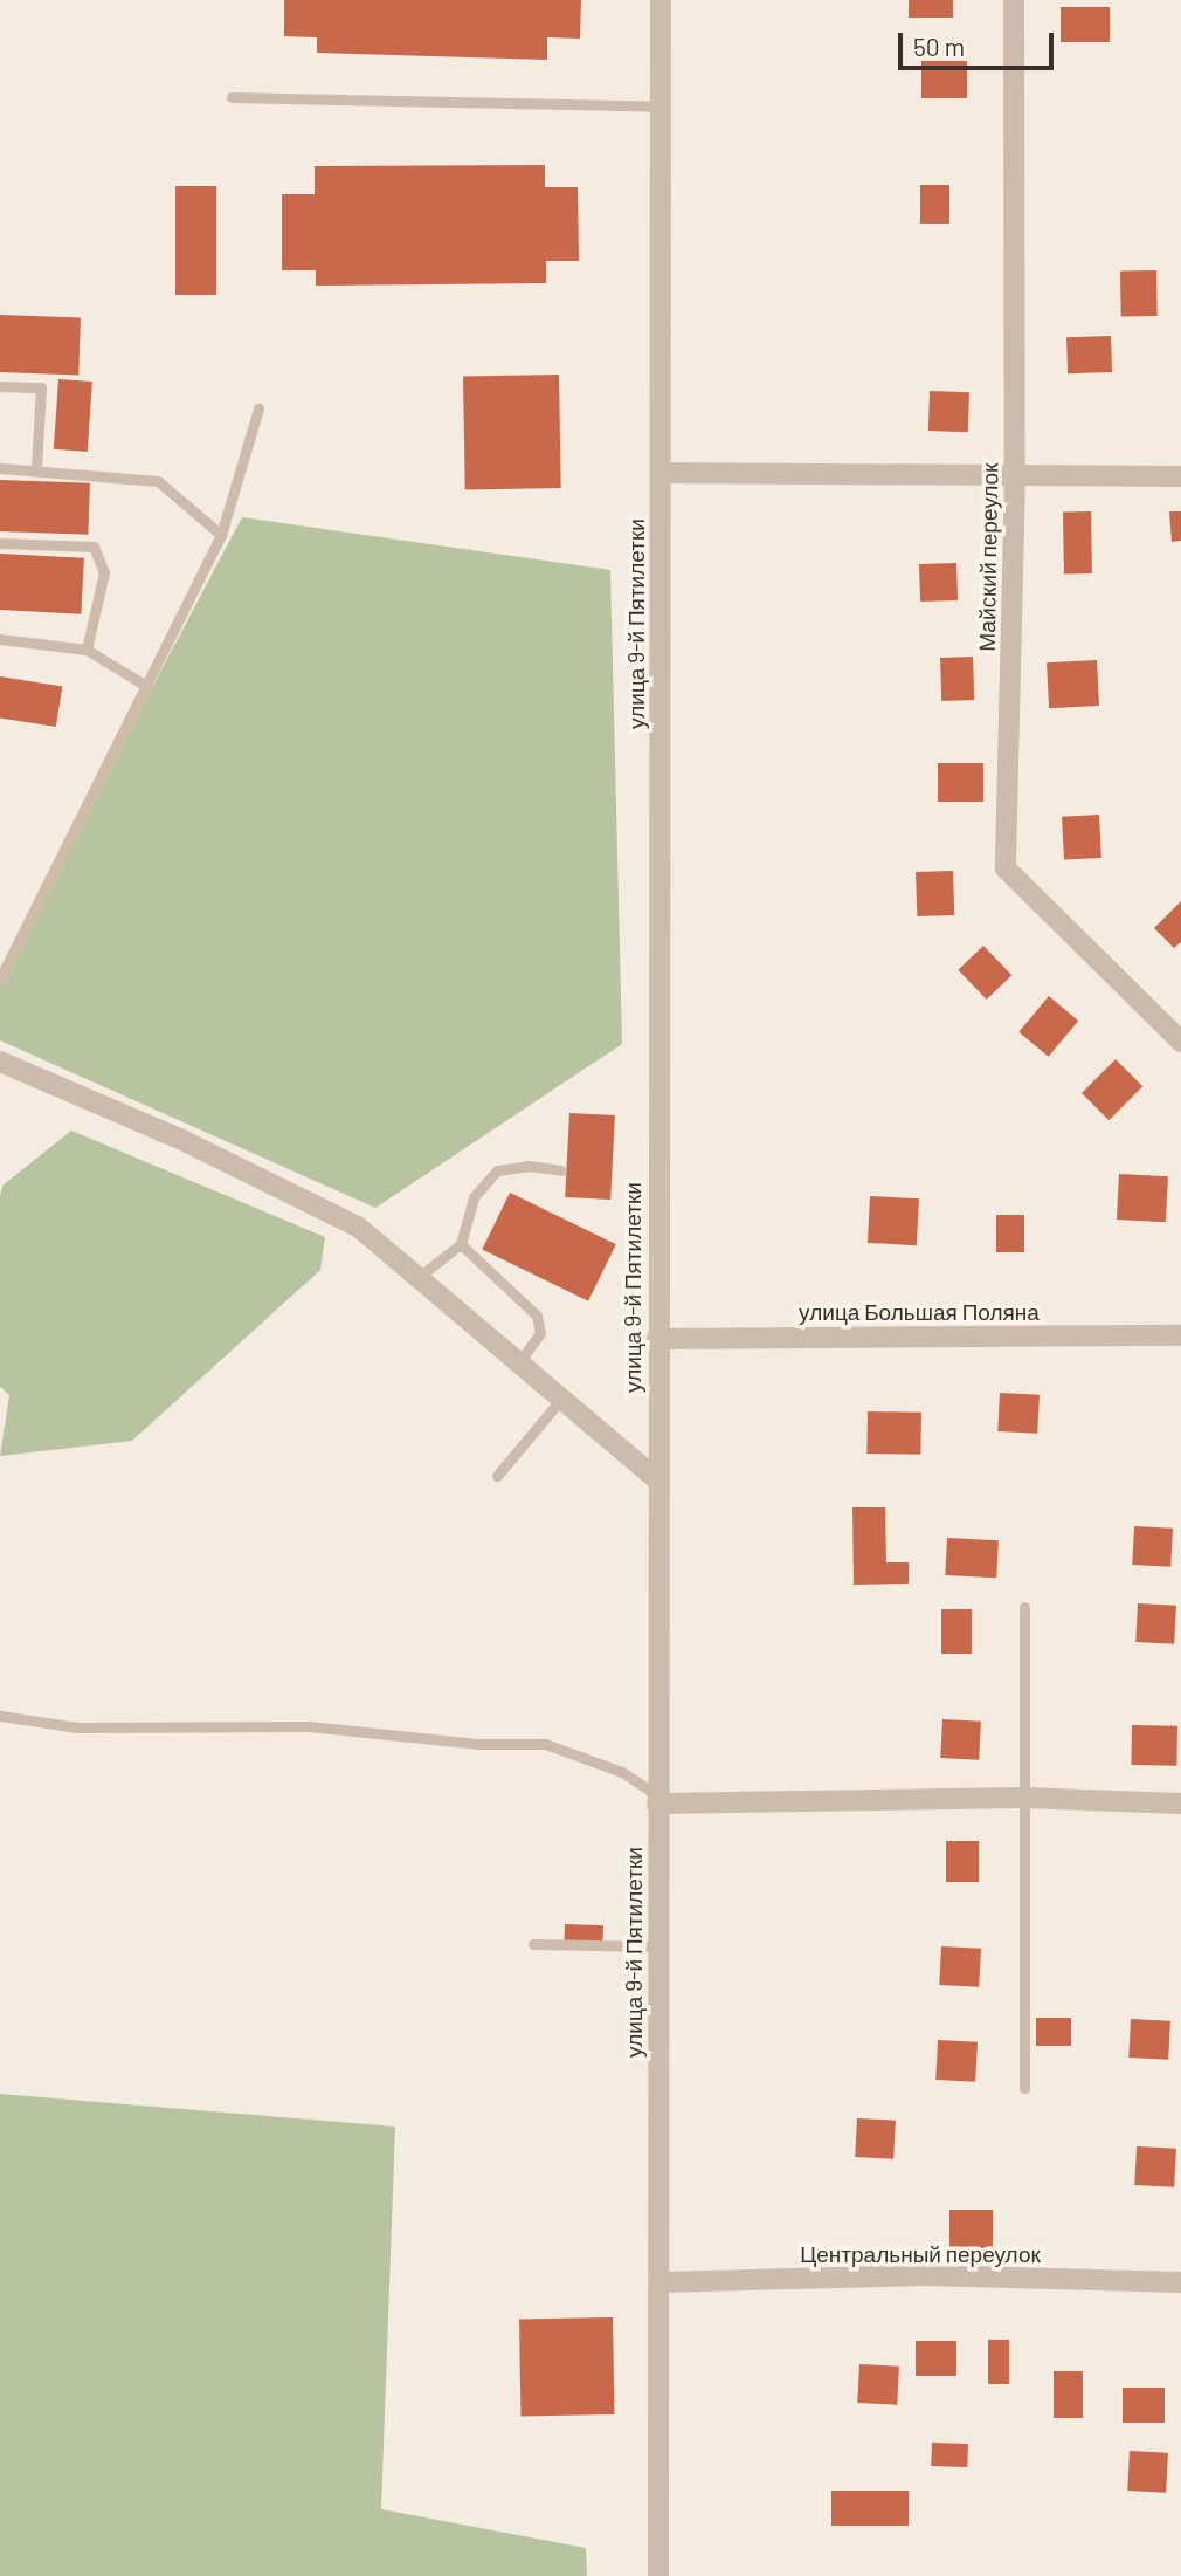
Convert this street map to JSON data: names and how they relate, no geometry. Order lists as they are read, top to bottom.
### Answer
{
  "streets": {
    "street": [
      "Майский переулок",
      "улица 9-й Пятилетки",
      "улица Большая Поляна",
      "Центральный переулок"
    ]
  },
  "crossings": [
    ["улица 9-й Пятилетки", "улица Большая Поляна"],
    ["улица 9-й Пятилетки", "Центральный переулок"]
  ],
  "scale_bar": "50 m"
}
